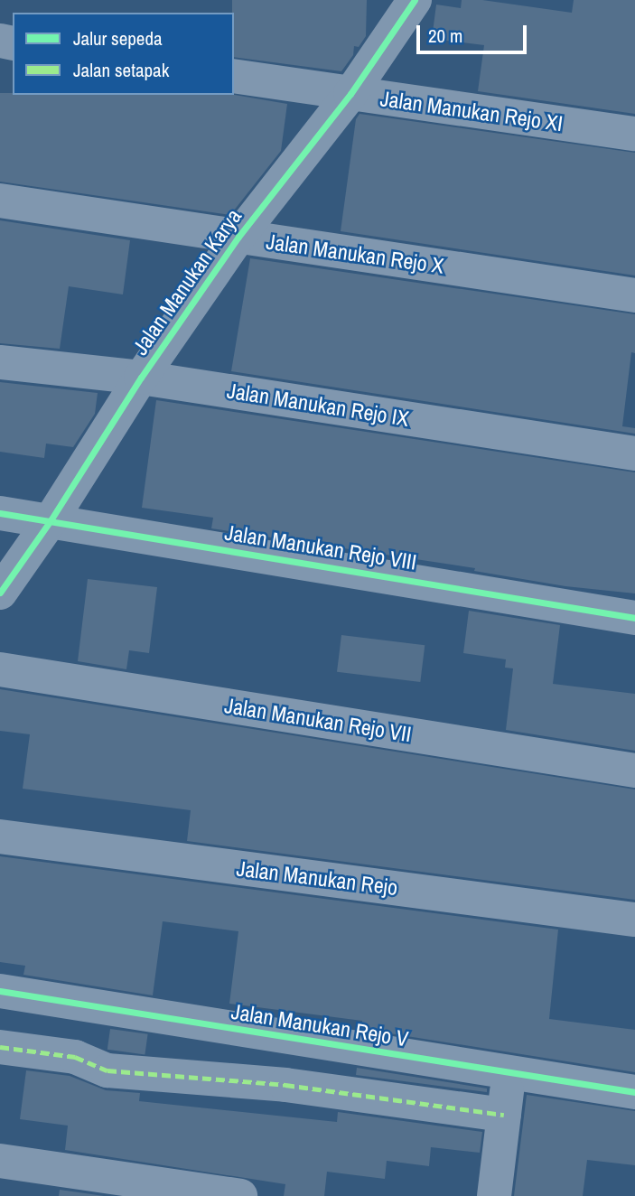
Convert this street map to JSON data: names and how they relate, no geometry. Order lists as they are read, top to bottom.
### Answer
{
  "streets": {
    "street": [
      "Jalan Manukan Rejo XI",
      "Jalan Manukan Rejo X",
      "Jalan Manukan Karya",
      "Jalan Manukan Rejo IX",
      "Jalan Manukan Rejo VIII",
      "Jalan Manukan Rejo VII",
      "Jalan Manukan Rejo",
      "Jalan Manukan Rejo V"
    ]
  },
  "crossings": [
    ["Jalan Manukan Rejo XI", "Jalan Manukan Karya"],
    ["Jalan Manukan Rejo X", "Jalan Manukan Karya"],
    ["Jalan Manukan Karya", "Jalan Manukan Rejo IX"],
    ["Jalan Manukan Karya", "Jalan Manukan Rejo VIII"]
  ],
  "legend": ["Jalur sepeda", "Jalan setapak"],
  "scale_bar": "20 m"
}
